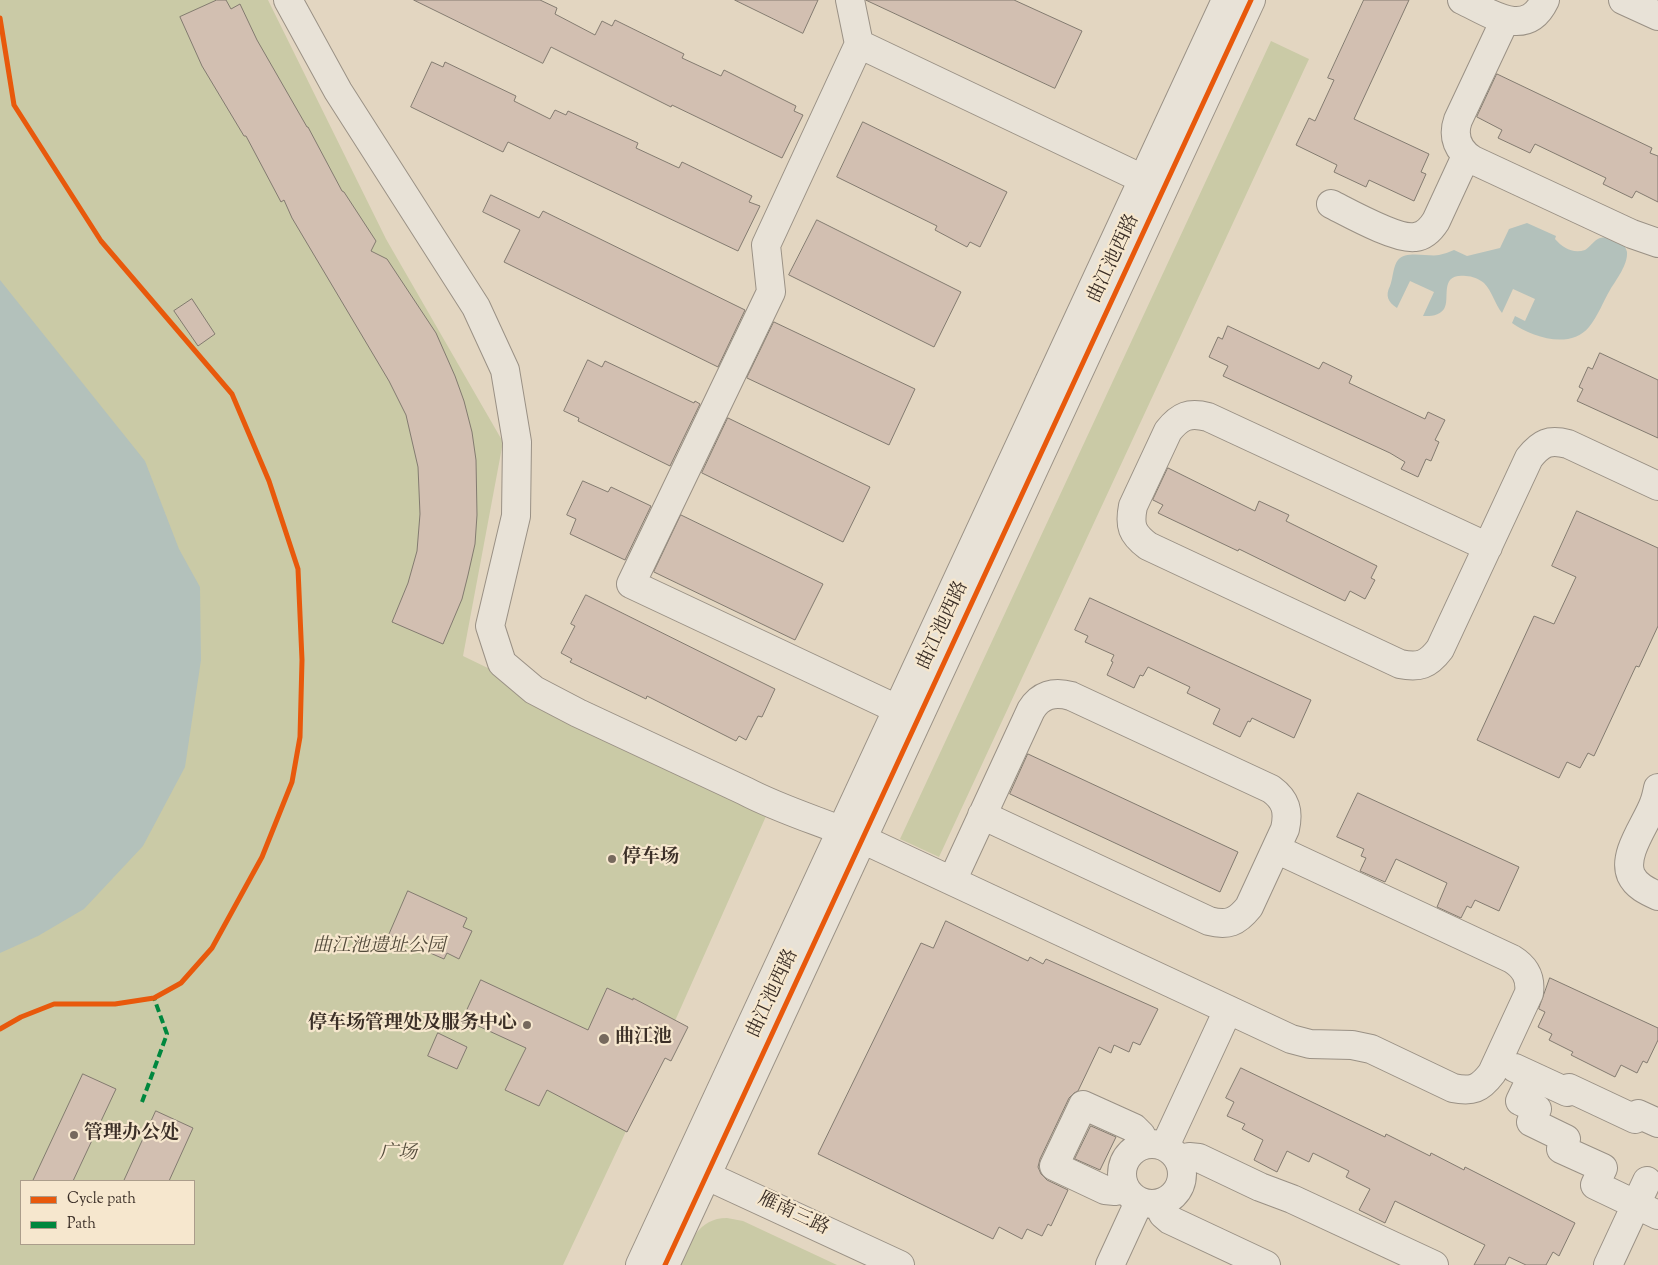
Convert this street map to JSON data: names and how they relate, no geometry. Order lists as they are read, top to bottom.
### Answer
{
  "streets": {
    "street": ["曲江池西路", "雁南三路"]
  },
  "crossings": [
    ["曲江池西路", "雁南三路"]
  ],
  "parks": ["曲江池遗址公园", "广场"],
  "places": [
    "停车场",
    "停车场管理处及服务中心",
    "曲江池",
    "管理办公处"
  ],
  "legend": ["Cycle path", "Path"]
}
